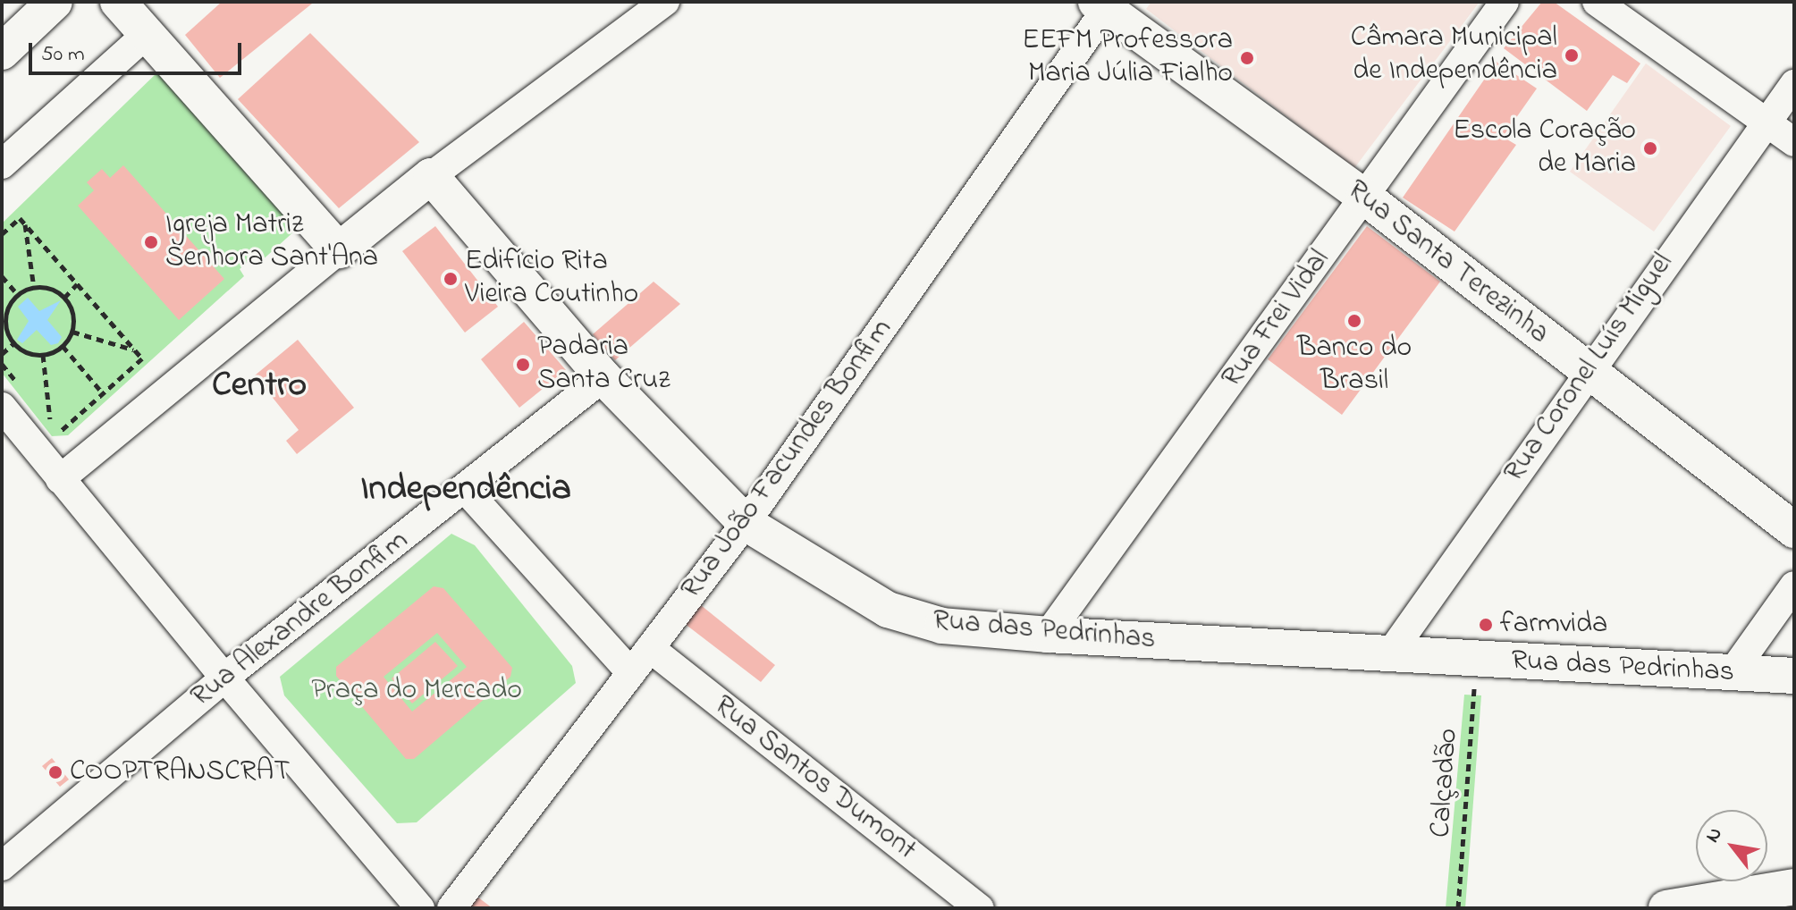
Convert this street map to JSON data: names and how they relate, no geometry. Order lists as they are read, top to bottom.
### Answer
{
  "streets": {
    "main road": ["Rua Santa Terezinha", "Rua das Pedrinhas"],
    "street": [
      "Rua Frei Vidal",
      "Rua Coronel Luís Miguel",
      "Rua João Facundes Bonfim",
      "Rua Alexandre Bonfim",
      "Rua Santos Dumont"
    ],
    "path": ["Calçadão"]
  },
  "crossings": [
    ["Rua Santa Terezinha", "Rua Frei Vidal"],
    ["Rua Santa Terezinha", "Rua Coronel Luís Miguel"],
    ["Rua Santa Terezinha", "Rua João Facundes Bonfim"],
    ["Rua Frei Vidal", "Rua das Pedrinhas"],
    ["Rua Coronel Luís Miguel", "Rua das Pedrinhas"],
    ["Rua João Facundes Bonfim", "Rua das Pedrinhas"],
    ["Rua João Facundes Bonfim", "Rua Santos Dumont"],
    ["Rua Alexandre Bonfim", "Rua das Pedrinhas"],
    ["Rua das Pedrinhas", "Calçadão"]
  ],
  "districts": ["Centro", "Independência"],
  "parks": ["Praça do Mercado"],
  "places": [
    "Câmara Municipal de Independência",
    "EEFM Professora Maria Júlia Fialho",
    "Escola Coração de Maria",
    "Igreja Matriz Senhora Sant'Ana",
    "Edifício Rita Vieira Coutinho",
    "Banco do Brasil",
    "Padaria Santa Cruz",
    "farmvida",
    "COOPTRANSCRAT"
  ],
  "scale_bar": "50 m",
  "north": "top left"
}
